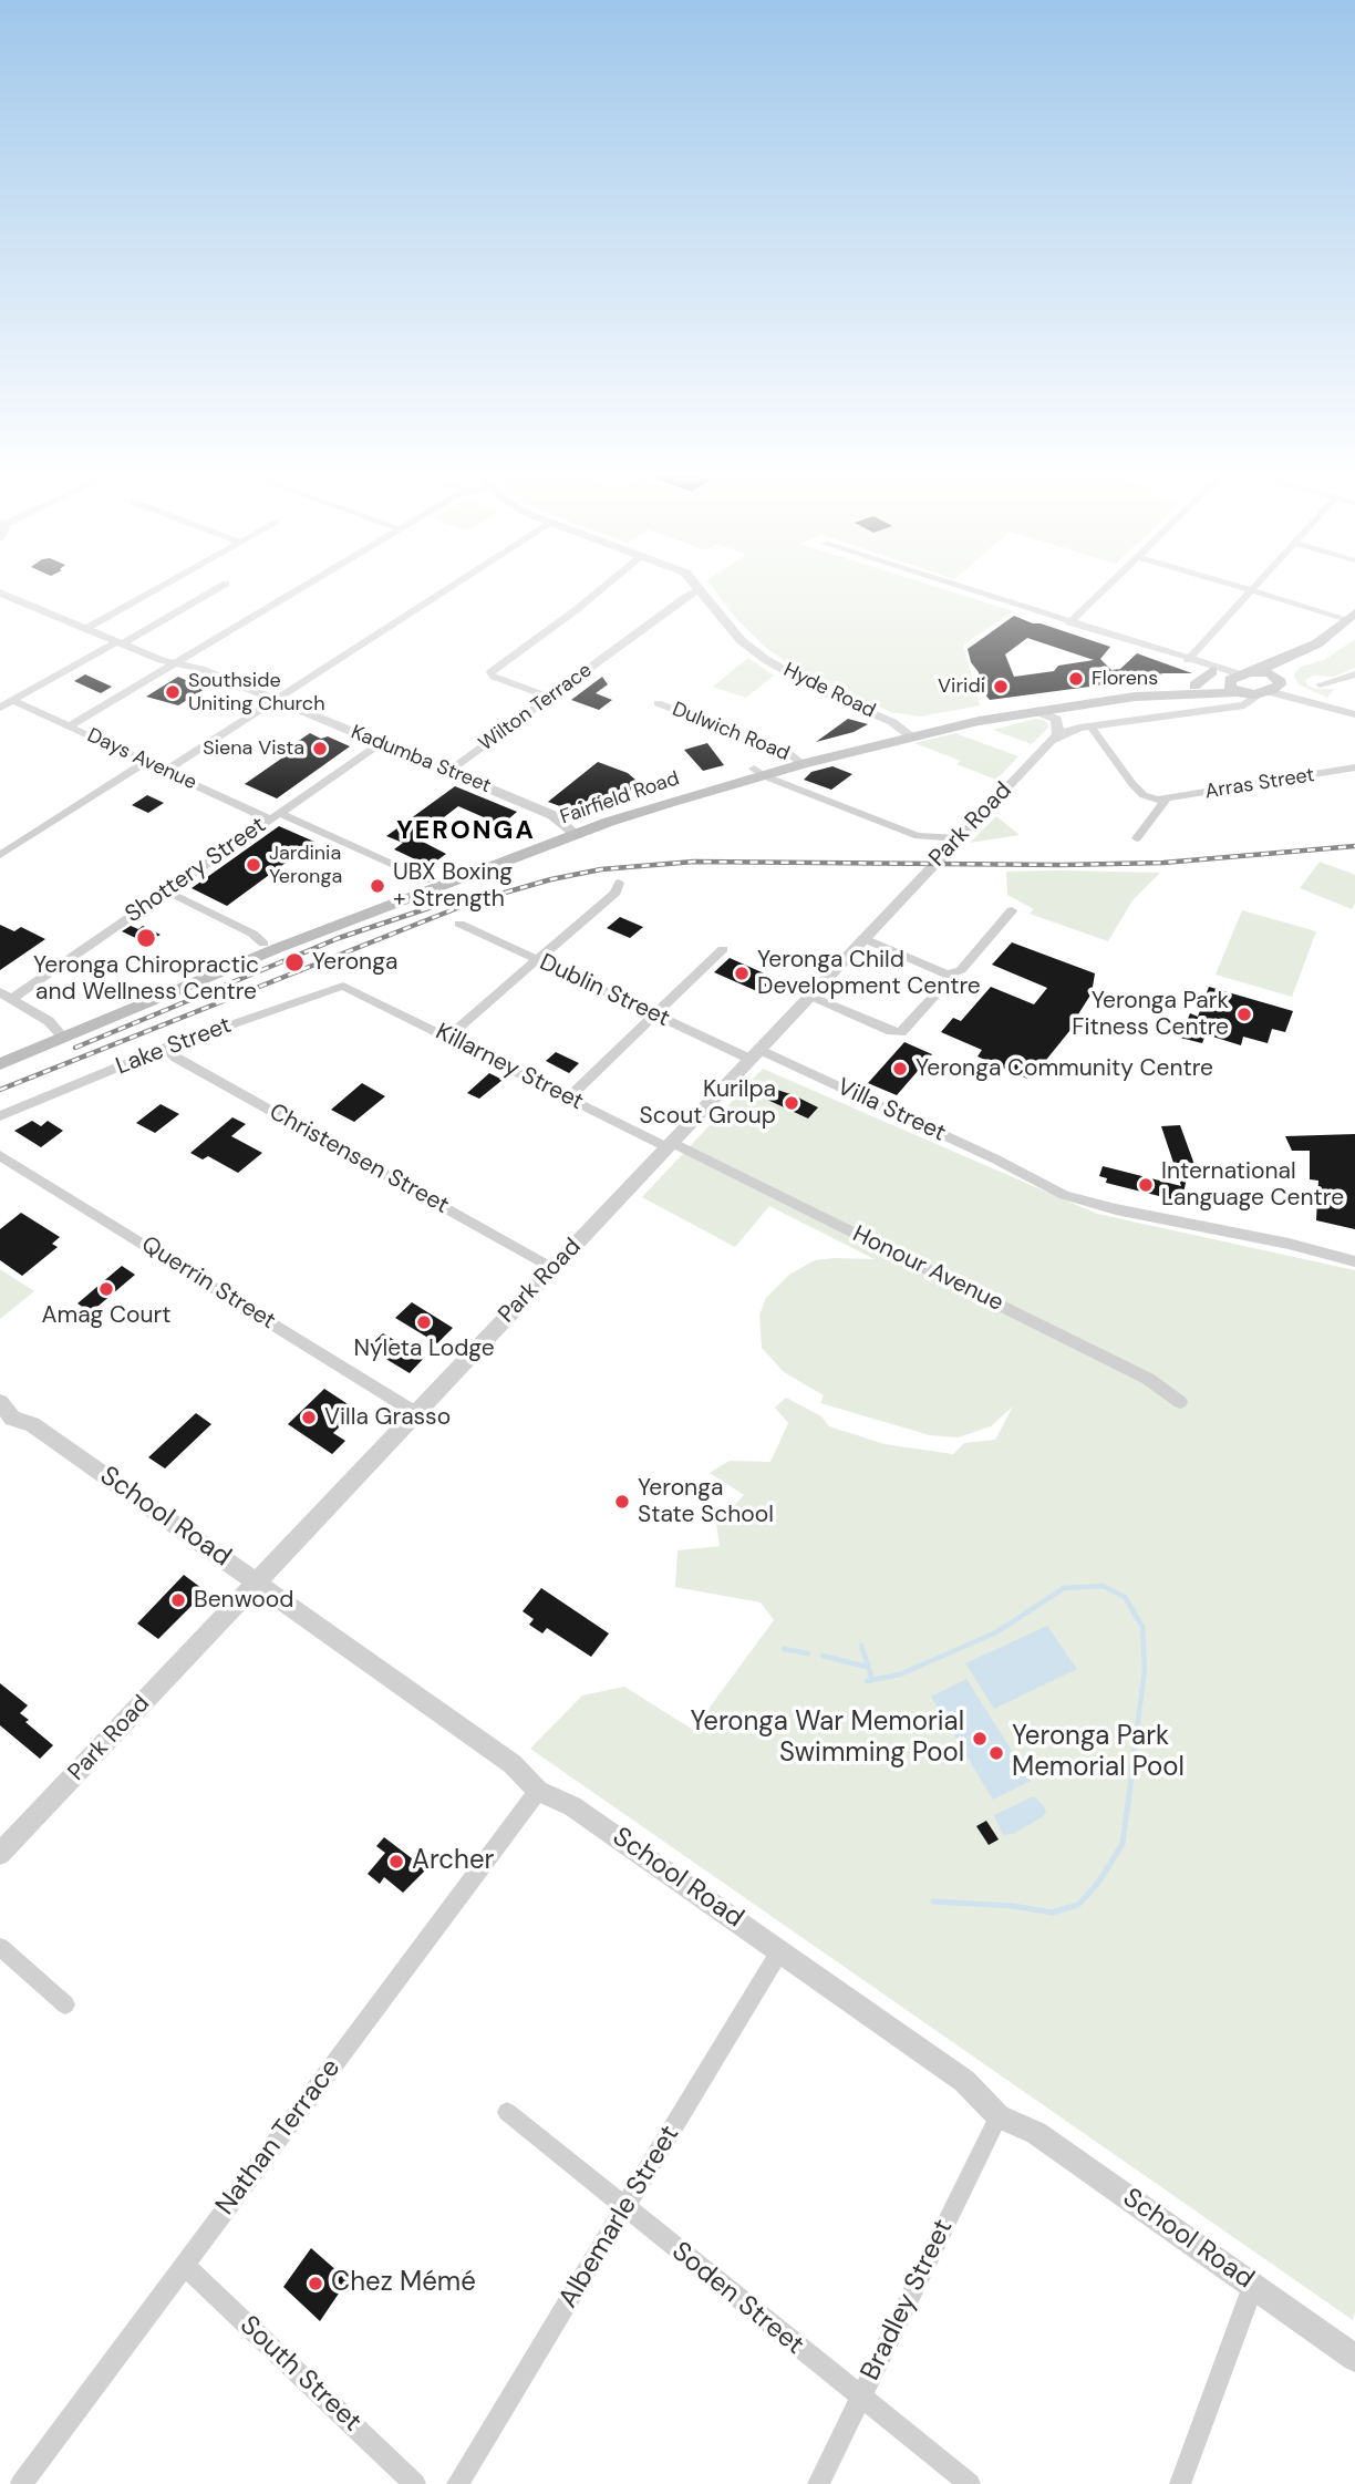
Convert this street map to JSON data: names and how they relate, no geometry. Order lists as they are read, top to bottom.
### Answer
{
  "streets": {
    "main road": ["Fairfield Road"],
    "street": [
      "Hyde Road",
      "Wilton Terrace",
      "Dulwich Road",
      "Days Avenue",
      "Kadumba Street",
      "Arras Street",
      "Park Road",
      "Shottery Street",
      "Dublin Street",
      "Lake Street",
      "Killarney Street",
      "Villa Street",
      "Christensen Street",
      "Honour Avenue",
      "Querrin Street",
      "School Road",
      "Nathan Terrace",
      "Albemarle Street",
      "Soden Street",
      "Bradley Street",
      "South Street"
    ]
  },
  "crossings": [
    ["Hyde Road", "Wilton Terrace"],
    ["Hyde Road", "Fairfield Road"],
    ["Wilton Terrace", "Kadumba Street"],
    ["Dulwich Road", "Fairfield Road"],
    ["Days Avenue", "Fairfield Road"],
    ["Days Avenue", "Shottery Street"],
    ["Kadumba Street", "Fairfield Road"],
    ["Kadumba Street", "Shottery Street"],
    ["Park Road", "Dublin Street"],
    ["Park Road", "Killarney Street"],
    ["Park Road", "Villa Street"],
    ["Park Road", "Christensen Street"],
    ["Park Road", "Honour Avenue"],
    ["Park Road", "Querrin Street"],
    ["Park Road", "School Road"],
    ["Dublin Street", "Villa Street"],
    ["Lake Street", "Killarney Street"],
    ["Lake Street", "Christensen Street"],
    ["Killarney Street", "Honour Avenue"],
    ["School Road", "Nathan Terrace"],
    ["School Road", "Albemarle Street"],
    ["School Road", "Bradley Street"],
    ["Nathan Terrace", "South Street"],
    ["Albemarle Street", "Soden Street"],
    ["Soden Street", "Bradley Street"]
  ],
  "districts": ["YERONGA"],
  "places": [
    "Florens",
    "Viridi",
    "Southside Uniting Church",
    "Siena Vista",
    "Jardinia Yeronga",
    "UBX Boxing + Strength",
    "Yeronga Chiropractic and Wellness Centre",
    "Yeronga",
    "Yeronga Child Development Centre",
    "Yeronga Park Fitness Centre",
    "Yeronga Community Centre",
    "Kurilpa Scout Group",
    "International Language Centre",
    "Amag Court",
    "Nyleta Lodge",
    "Villa Grasso",
    "Yeronga State School",
    "Benwood",
    "Yeronga War Memorial Swimming Pool",
    "Yeronga Park Memorial Pool",
    "Archer",
    "Chez Mémé"
  ]
}
